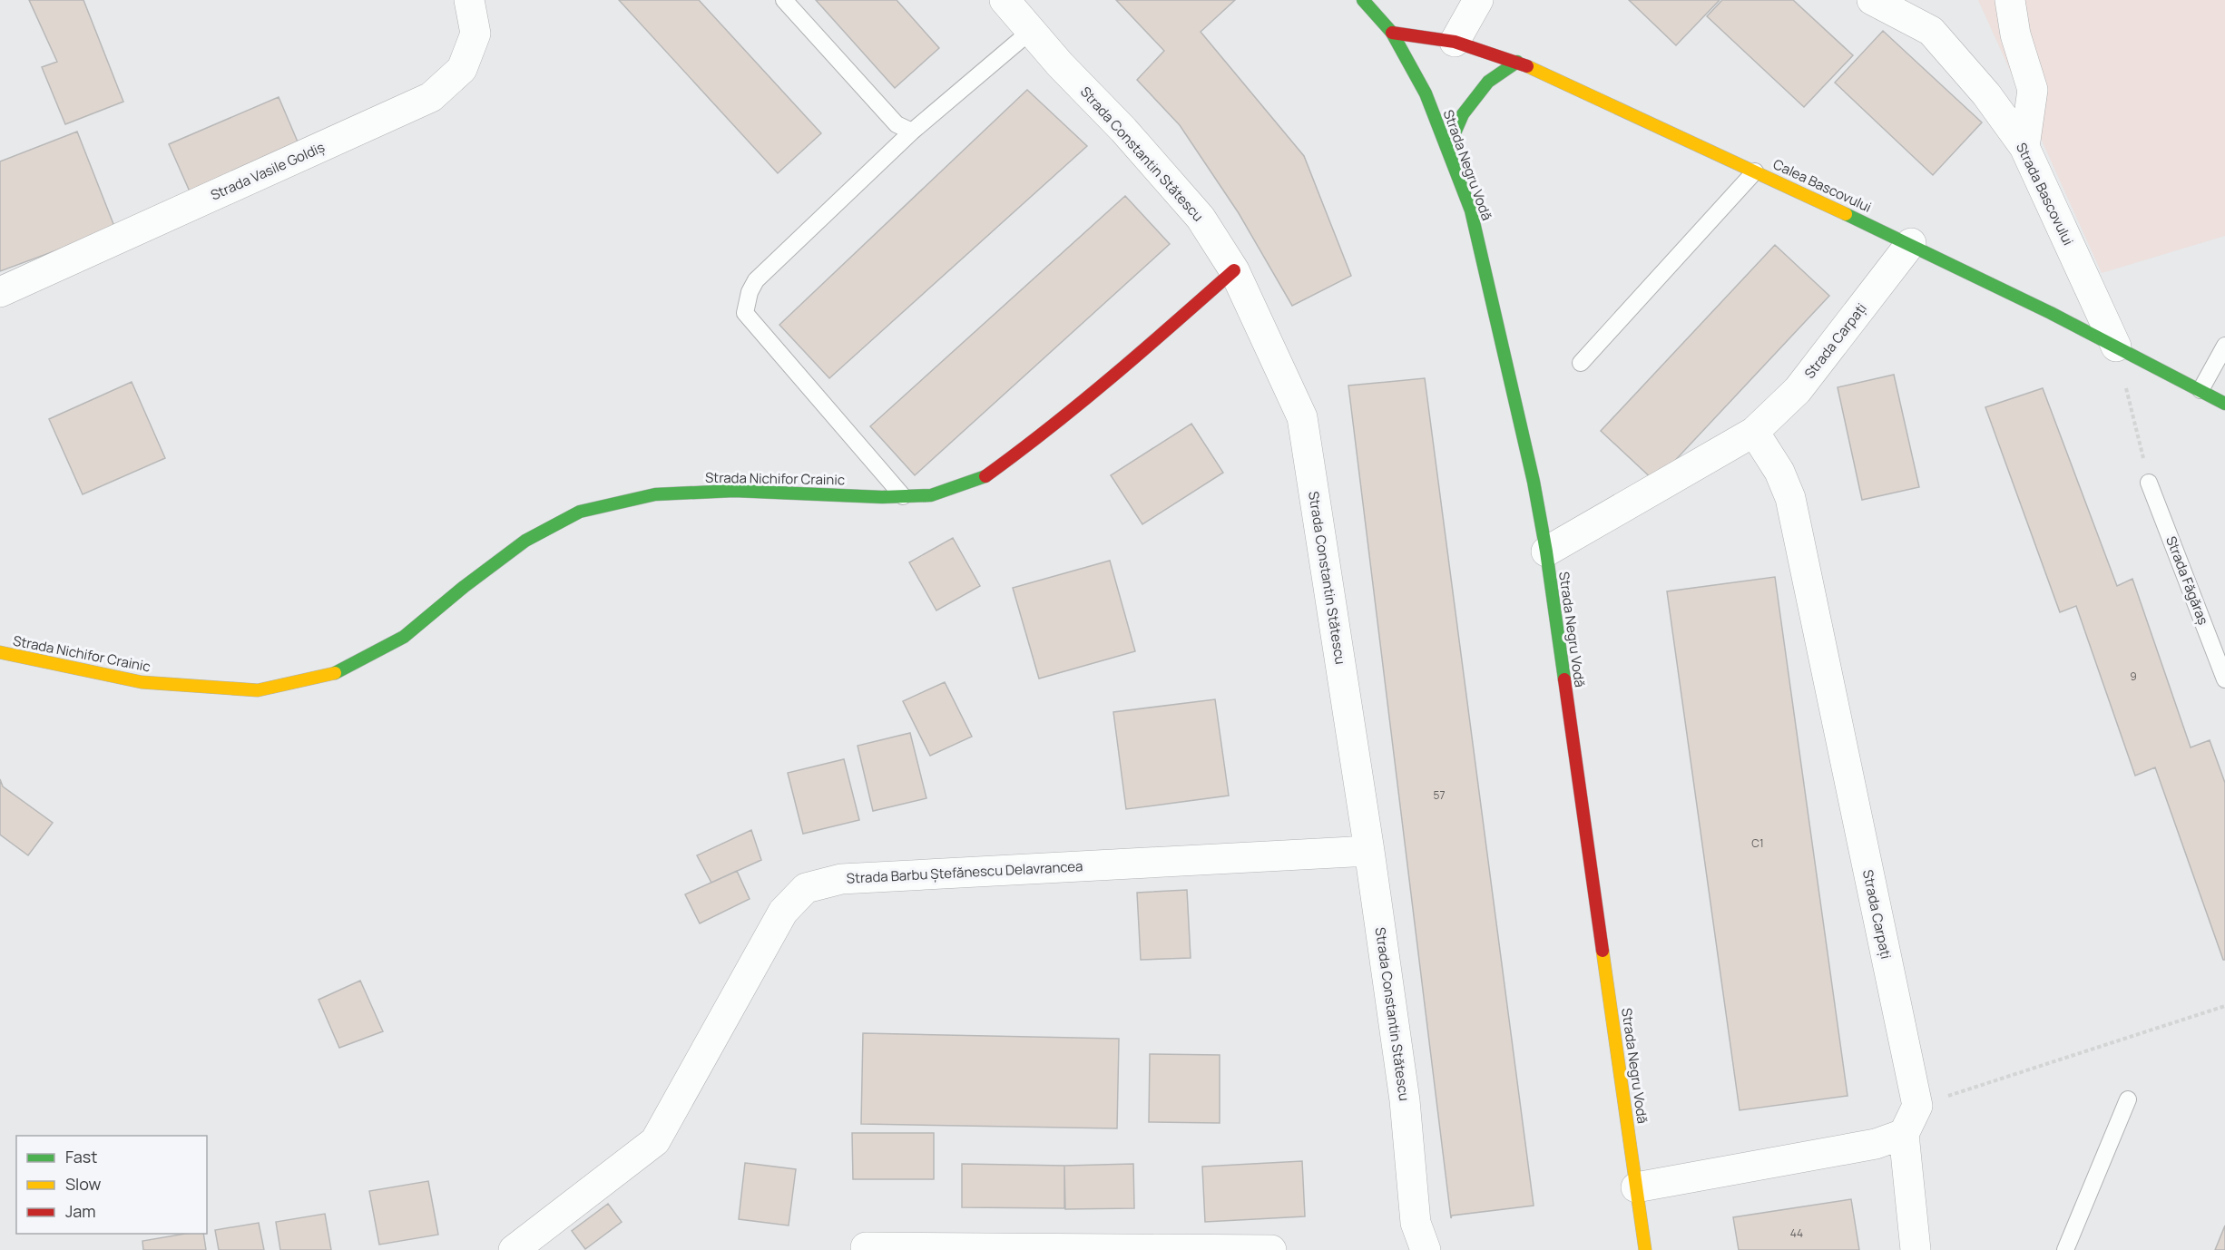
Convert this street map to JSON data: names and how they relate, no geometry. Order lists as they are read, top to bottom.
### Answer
{
  "streets": {
    "street": [
      "Strada Constantin Stătescu",
      "Strada Negru Vodă",
      "Strada Vasile Goldiș",
      "Calea Bascovului",
      "Strada Bascovului",
      "Strada Carpați",
      "Strada Nichifor Crainic",
      "Strada Barbu Ștefănescu Delavrancea"
    ],
    "lane": ["Strada Făgăraș"]
  },
  "crossings": [
    ["Strada Constantin Stătescu", "Strada Nichifor Crainic"],
    ["Strada Constantin Stătescu", "Strada Barbu Ștefănescu Delavrancea"],
    ["Strada Negru Vodă", "Calea Bascovului"],
    ["Strada Negru Vodă", "Strada Carpați"],
    ["Calea Bascovului", "Strada Bascovului"],
    ["Calea Bascovului", "Strada Carpați"]
  ],
  "house_numbers": [
    "9",
    "57",
    "C1",
    "44"
  ],
  "legend": ["Fast", "Slow", "Jam"]
}
